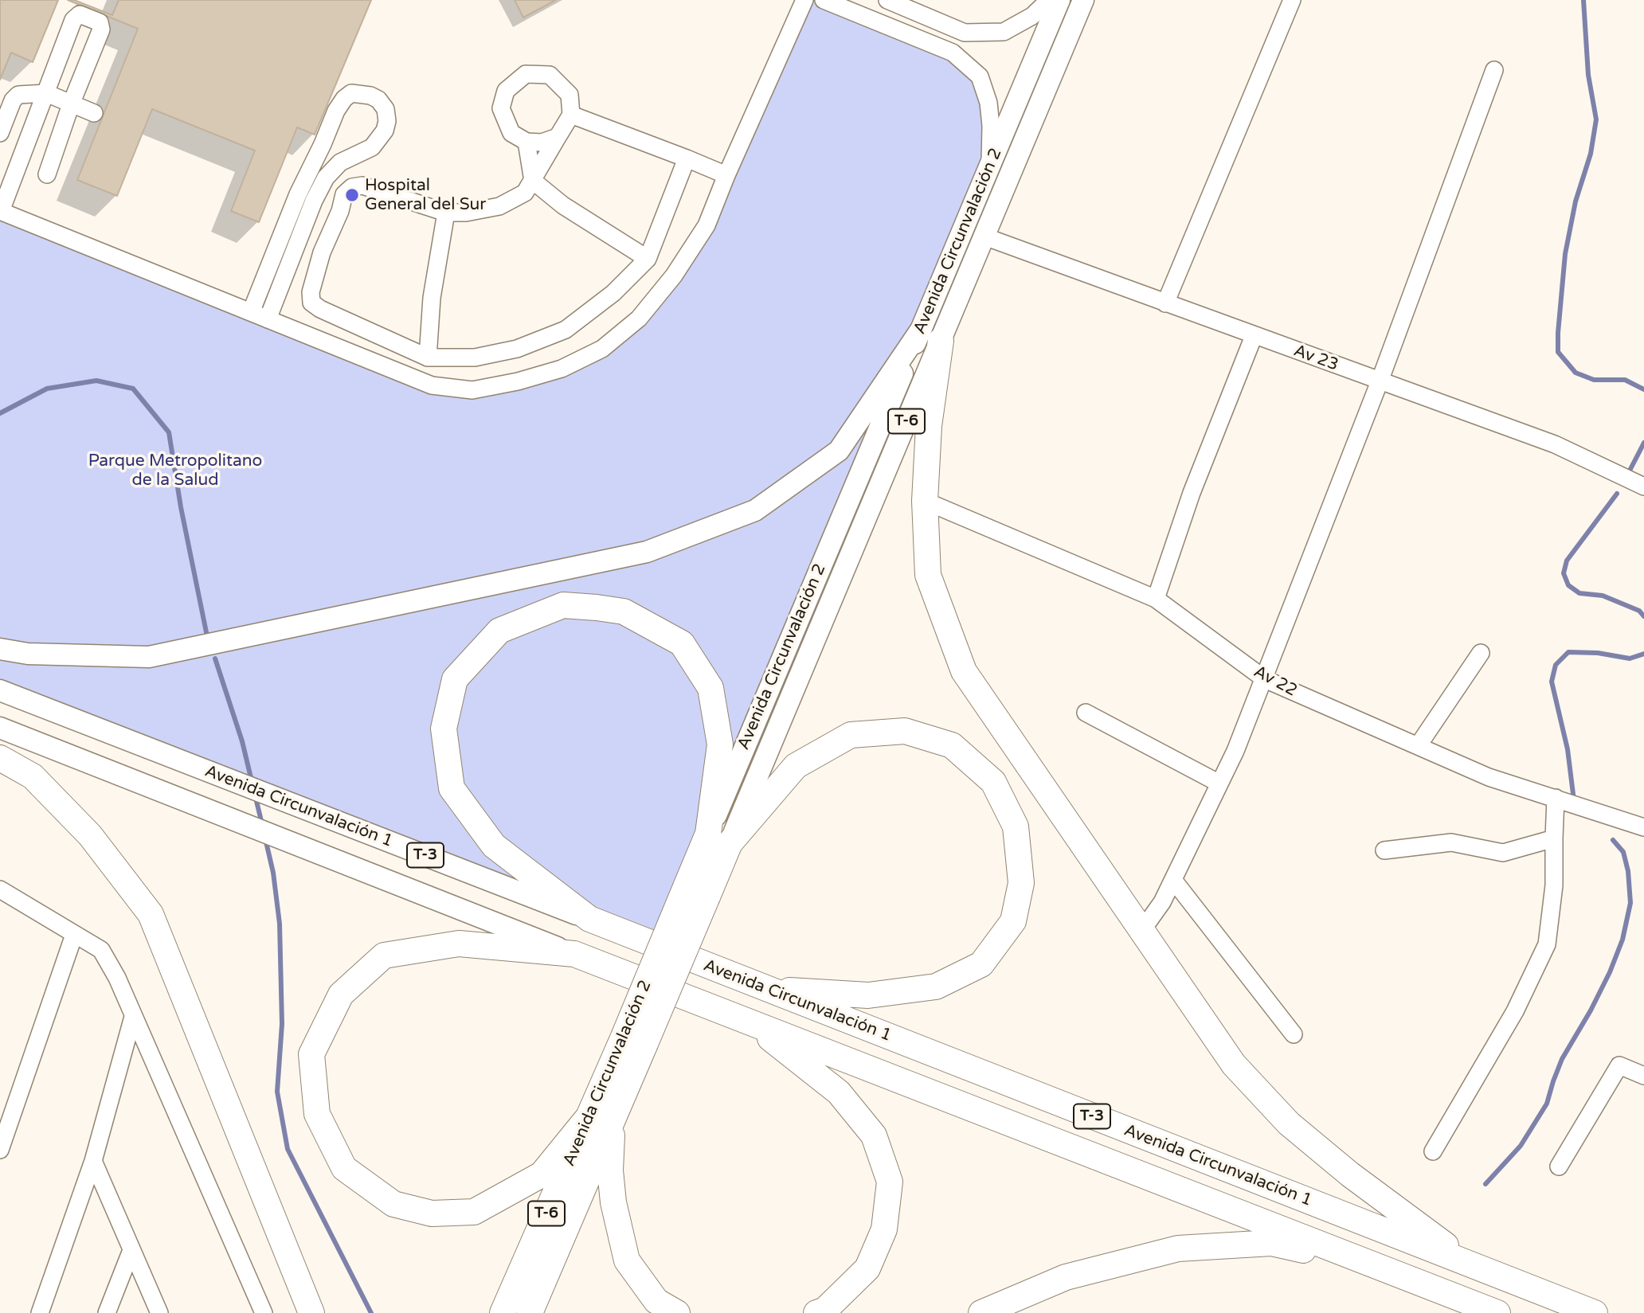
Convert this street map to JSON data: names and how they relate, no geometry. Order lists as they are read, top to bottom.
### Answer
{
  "streets": {
    "highway": [
      "Avenida Circunvalación 2",
      "T-6",
      "Avenida Circunvalación 1",
      "T-3"
    ],
    "street": ["Av 23", "Av 22"]
  },
  "crossings": [
    ["Avenida Circunvalación 2", "Av 23"]
  ],
  "parks": ["Parque Metropolitano de la Salud"],
  "places": ["Hospital General del Sur"]
}
